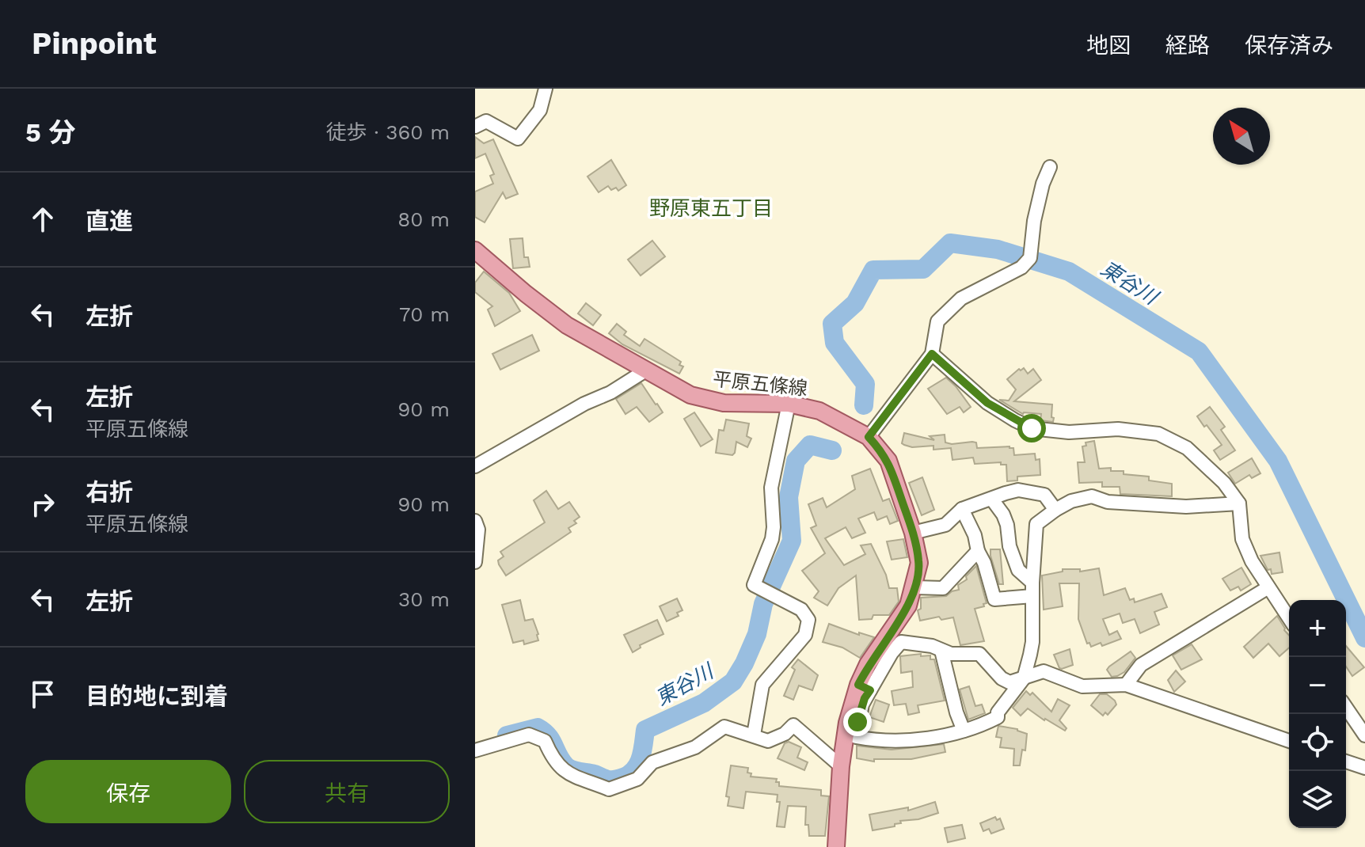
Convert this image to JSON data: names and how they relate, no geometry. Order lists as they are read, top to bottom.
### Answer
{
  "streets": {
    "main road": ["平原五條線"]
  },
  "districts": ["野原東五丁目"],
  "water": ["東谷川"],
  "north": "top left",
  "page": {
    "header": "Pinpoint",
    "nav": ["地図", "経路", "保存済み"],
    "heading": ["5 分", "徒歩 · 360 m"],
    "list": [
      ["直進", "80 m"],
      ["左折", "70 m"],
      ["左折", "平原五條線", "90 m"],
      ["右折", "平原五條線", "90 m"],
      ["左折", "30 m"],
      "目的地に到着"
    ],
    "map_buttons": ["+", "−"],
    "buttons": ["保存", "共有"]
  }
}
